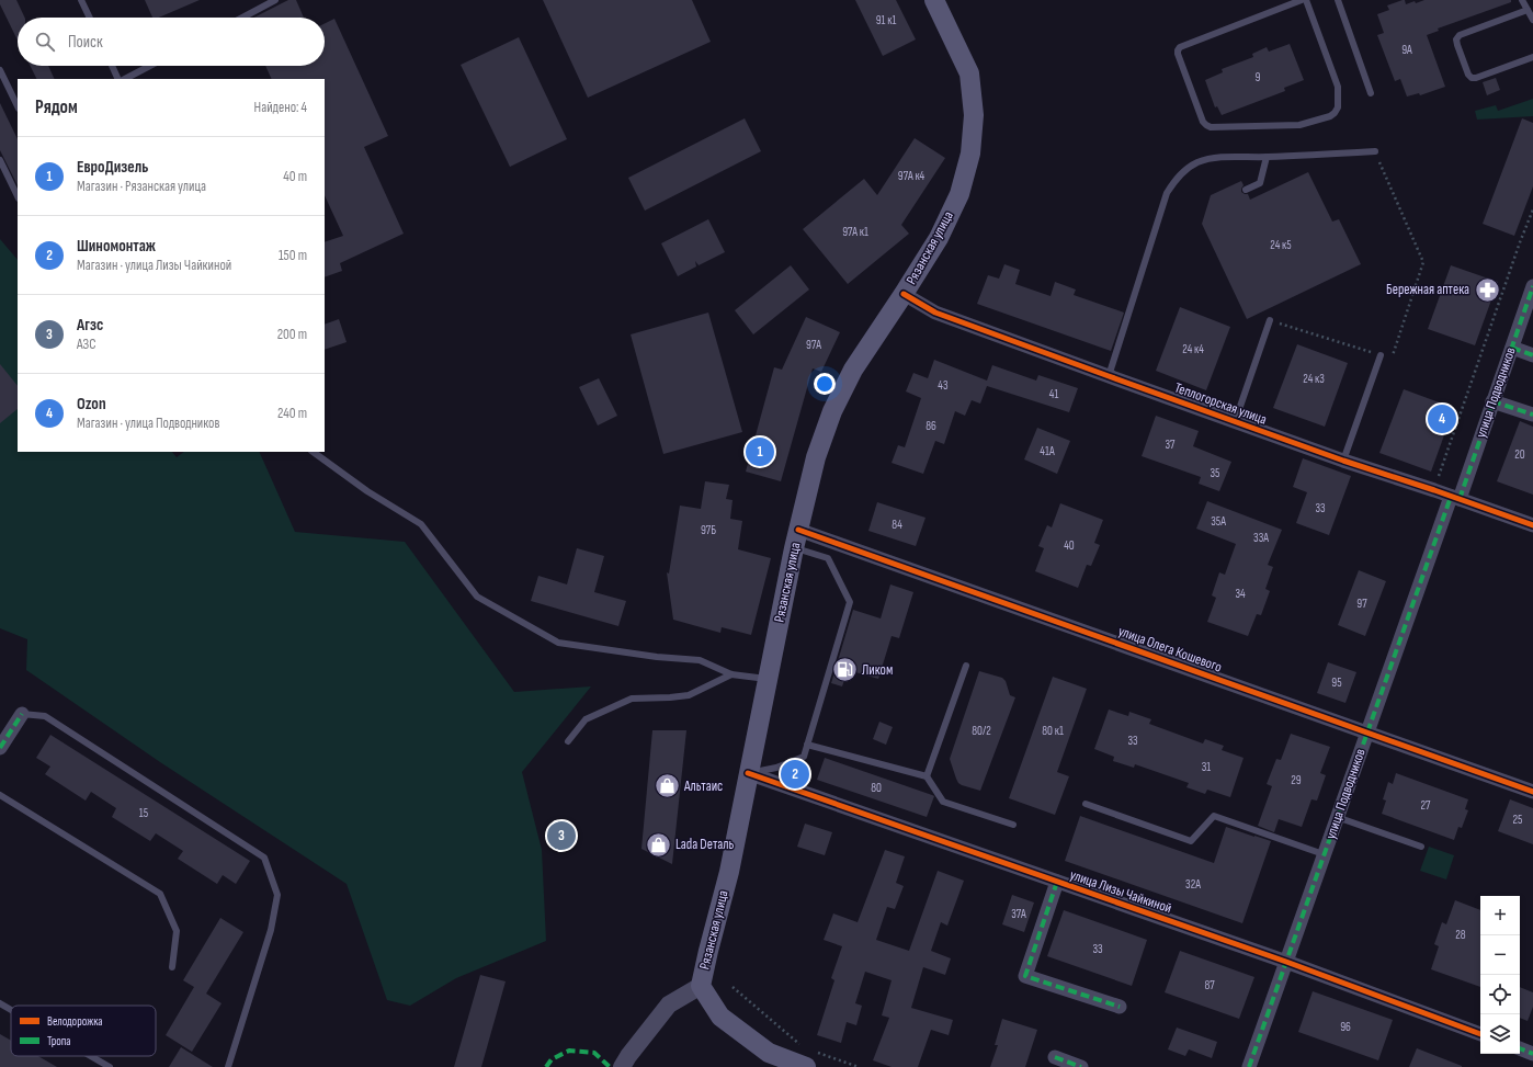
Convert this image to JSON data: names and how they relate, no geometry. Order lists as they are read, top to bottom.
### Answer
{
  "streets": {
    "main road": ["Рязанская улица"],
    "street": [
      "улица Подводников",
      "Теплогорская улица",
      "улица Олега Кошевого",
      "улица Лизы Чайкиной"
    ]
  },
  "crossings": [
    ["Рязанская улица", "Теплогорская улица"],
    ["Рязанская улица", "улица Олега Кошевого"],
    ["Рязанская улица", "улица Лизы Чайкиной"],
    ["улица Подводников", "Теплогорская улица"],
    ["улица Подводников", "улица Олега Кошевого"],
    ["улица Подводников", "улица Лизы Чайкиной"]
  ],
  "places": {
    "pharmacy": ["Бережная аптека"],
    "fuel station": ["Ликом"],
    "shop": ["Альтаис", "Lada Dеталь"]
  },
  "house_numbers": [
    "91 к1",
    "9А",
    "9",
    "97А к4",
    "97А к1",
    "24 к5",
    "97А",
    "24 к4",
    "24 к3",
    "43",
    "41",
    "86",
    "37",
    "41А",
    "20",
    "35",
    "33",
    "35А",
    "84",
    "97Б",
    "33А",
    "40",
    "34",
    "97",
    "95",
    "80/2",
    "80 к1",
    "33",
    "31",
    "29",
    "80",
    "27",
    "15",
    "25",
    "32А",
    "37А",
    "28",
    "33",
    "87",
    "96"
  ],
  "legend": ["Велодорожка", "Тропа"],
  "page": {
    "search": "Поиск",
    "heading": ["Рядом", "Найдено: 4"],
    "list": [
      {
        "mark": "1",
        "name": "ЕвроДизель",
        "note": "Магазин · Рязанская улица",
        "value": "40 m"
      },
      {
        "mark": "2",
        "name": "Шиномонтаж",
        "note": "Магазин · улица Лизы Чайкиной",
        "value": "150 m"
      },
      {
        "mark": "3",
        "name": "Агзс",
        "note": "АЗС",
        "value": "200 m"
      },
      {
        "mark": "4",
        "name": "Ozon",
        "note": "Магазин · улица Подводников",
        "value": "240 m"
      }
    ],
    "pins": [
      "4",
      "1",
      "2",
      "3"
    ],
    "map_buttons": ["+", "−"]
  }
}
